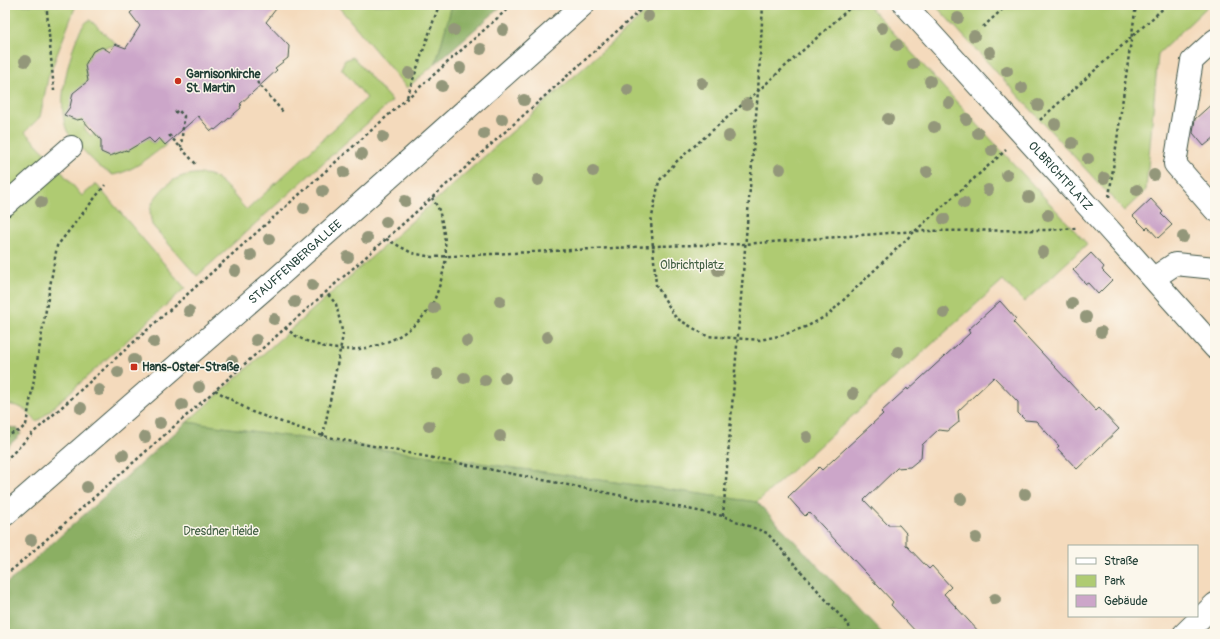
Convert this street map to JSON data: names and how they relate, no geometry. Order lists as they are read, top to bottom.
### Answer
{
  "streets": {
    "main road": ["OLBRICHTPLATZ", "STAUFFENBERGALLEE"]
  },
  "parks": ["Olbrichtplatz", "Dresdner Heide"],
  "places": {
    "other": ["Garnisonkirche St. Martin"],
    "transit": ["Hans-Oster-Straße"]
  },
  "legend": ["Straße", "Park", "Gebäude"]
}
